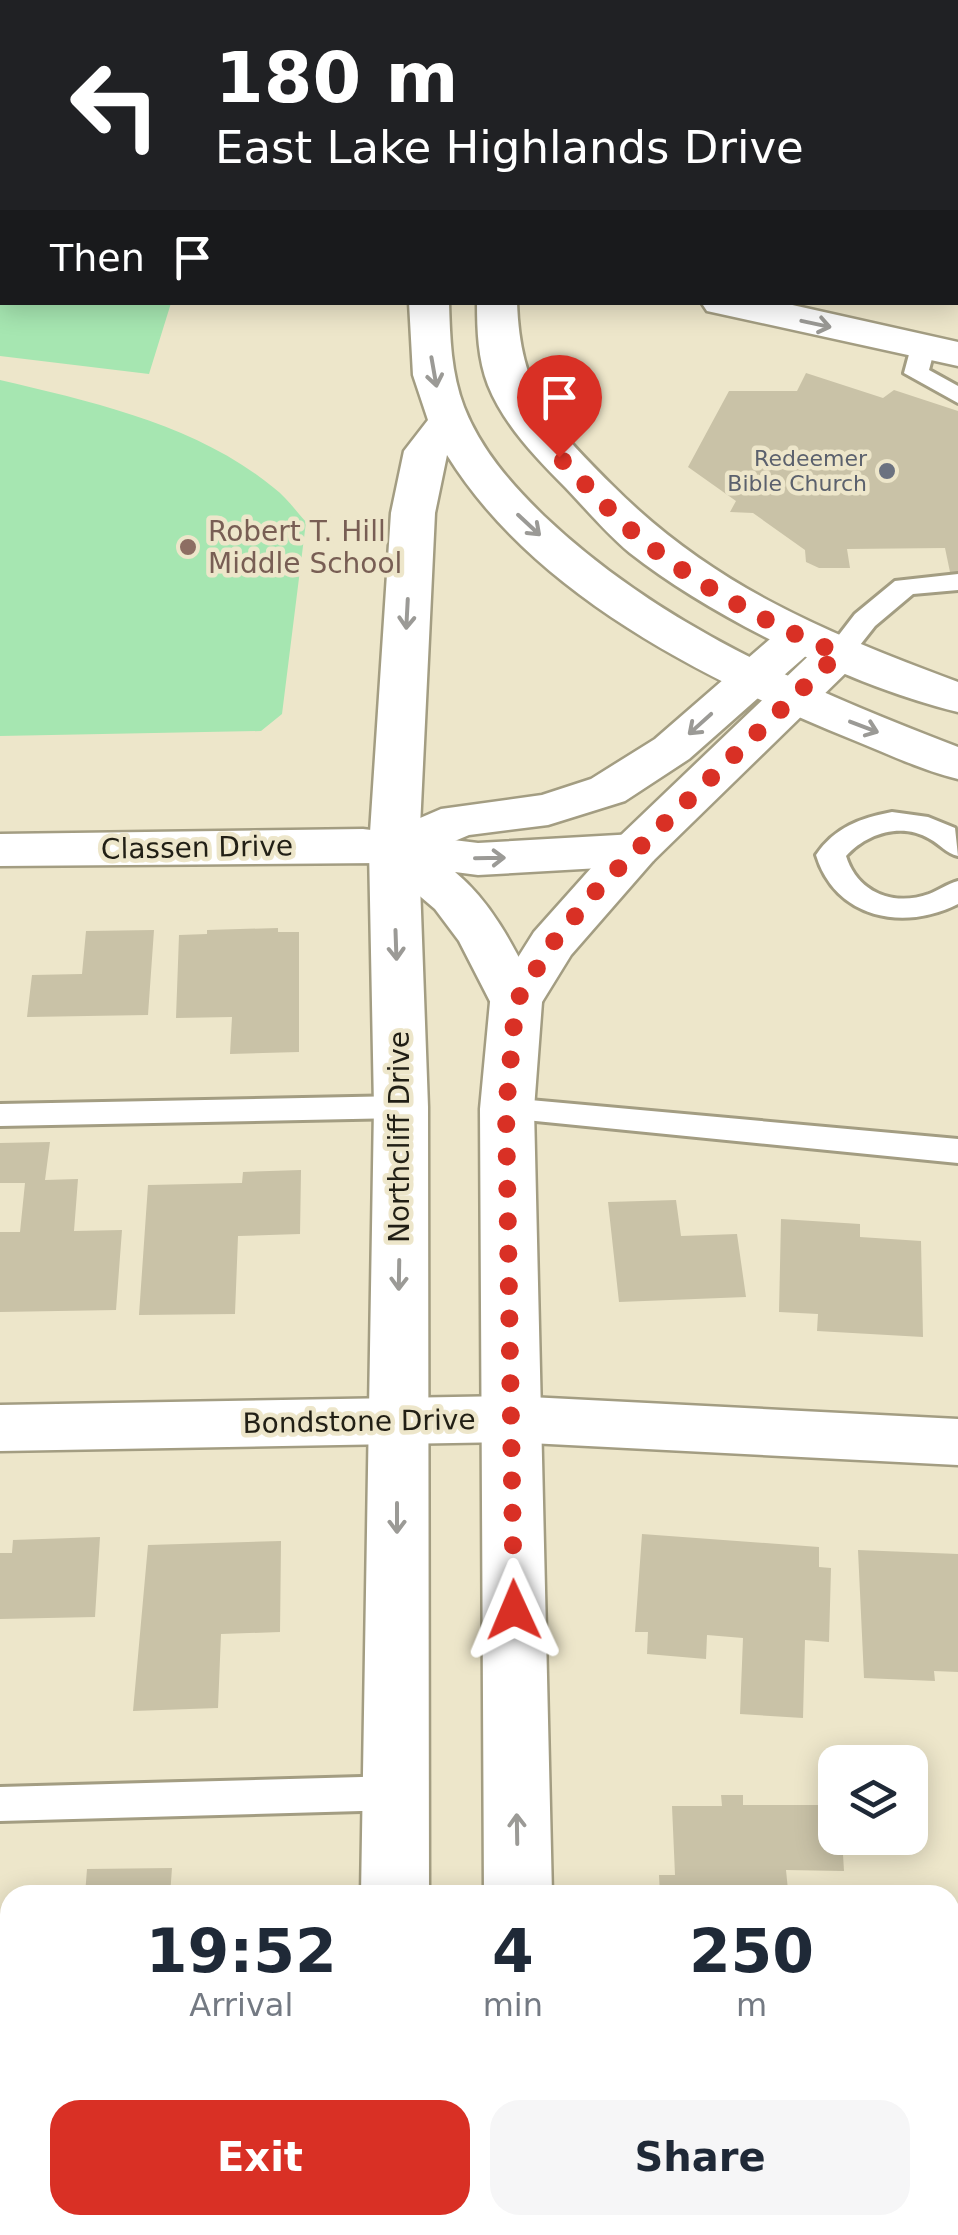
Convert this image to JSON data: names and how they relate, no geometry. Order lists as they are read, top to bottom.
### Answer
{
  "streets": {
    "street": ["Classen Drive", "Northcliff Drive", "Bondstone Drive"]
  },
  "crossings": [
    ["Classen Drive", "Northcliff Drive"],
    ["Northcliff Drive", "Bondstone Drive"]
  ],
  "places": ["Redeemer Bible Church", "Robert T. Hill Middle School"],
  "page": {
    "turn": ["180 m", "East Lake Highlands Drive"],
    "then": "Then",
    "eta": [
      "19:52",
      "Arrival",
      "4",
      "min",
      "250",
      "m"
    ],
    "buttons": ["Exit", "Share"]
  }
}
